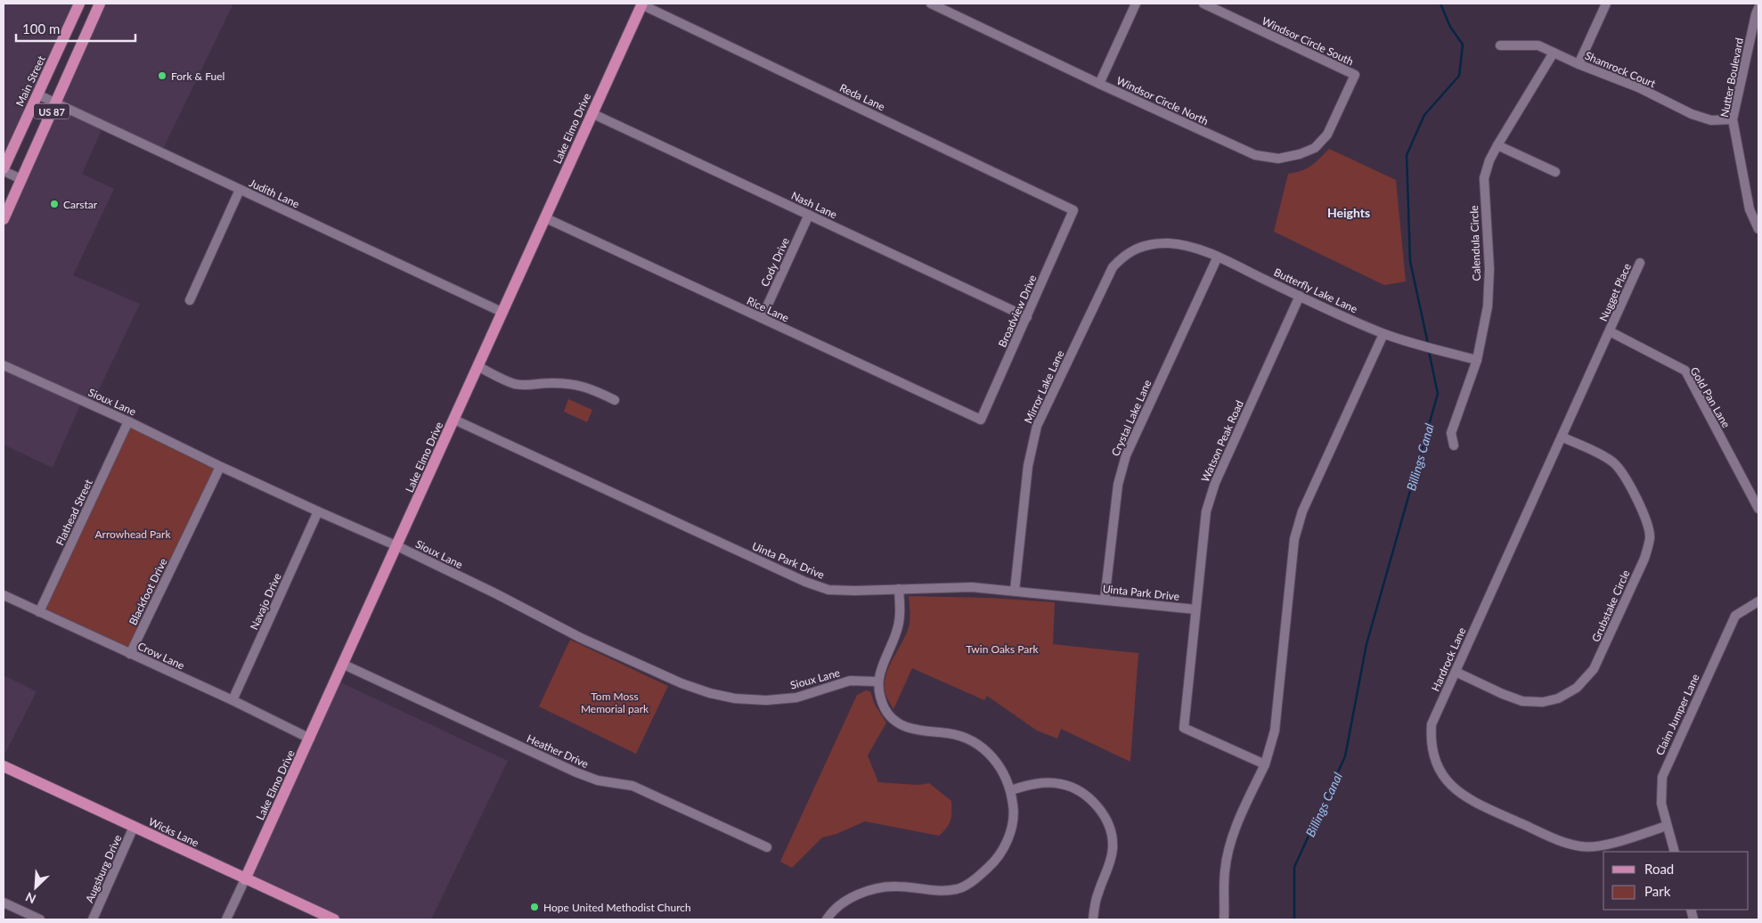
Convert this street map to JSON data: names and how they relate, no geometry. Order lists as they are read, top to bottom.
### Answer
{
  "streets": {
    "main road": [
      "Main Street",
      "US 87",
      "Lake Elmo Drive",
      "Wicks Lane"
    ],
    "street": [
      "Windsor Circle South",
      "Shamrock Court",
      "Nutter Boulevard",
      "Reda Lane",
      "Windsor Circle North",
      "Judith Lane",
      "Nash Lane",
      "Calendula Circle",
      "Cody Drive",
      "Butterfly Lake Lane",
      "Nugget Place",
      "Rice Lane",
      "Broadview Drive",
      "Mirror Lake Lane",
      "Gold Pan Lane",
      "Sioux Lane",
      "Crystal Lake Lane",
      "Watson Peak Road",
      "Flathead Street",
      "Uinta Park Drive",
      "Blackfoot Drive",
      "Navajo Drive",
      "Grubstake Circle",
      "Crow Lane",
      "Hardrock Lane",
      "Claim Jumper Lane",
      "Heather Drive",
      "Augsburg Drive"
    ]
  },
  "crossings": [
    ["Windsor Circle South", "Windsor Circle North"],
    ["Shamrock Court", "Nutter Boulevard"],
    ["Shamrock Court", "Calendula Circle"],
    ["Main Street", "Judith Lane"],
    ["Reda Lane", "Lake Elmo Drive"],
    ["Reda Lane", "Broadview Drive"],
    ["US 87", "Judith Lane"],
    ["Lake Elmo Drive", "Judith Lane"],
    ["Lake Elmo Drive", "Nash Lane"],
    ["Lake Elmo Drive", "Rice Lane"],
    ["Lake Elmo Drive", "Sioux Lane"],
    ["Lake Elmo Drive", "Uinta Park Drive"],
    ["Lake Elmo Drive", "Crow Lane"],
    ["Lake Elmo Drive", "Heather Drive"],
    ["Lake Elmo Drive", "Wicks Lane"],
    ["Nash Lane", "Cody Drive"],
    ["Nash Lane", "Broadview Drive"],
    ["Calendula Circle", "Butterfly Lake Lane"],
    ["Cody Drive", "Rice Lane"],
    ["Butterfly Lake Lane", "Mirror Lake Lane"],
    ["Butterfly Lake Lane", "Crystal Lake Lane"],
    ["Butterfly Lake Lane", "Watson Peak Road"],
    ["Nugget Place", "Gold Pan Lane"],
    ["Nugget Place", "Hardrock Lane"],
    ["Rice Lane", "Broadview Drive"],
    ["Mirror Lake Lane", "Uinta Park Drive"],
    ["Gold Pan Lane", "Hardrock Lane"],
    ["Sioux Lane", "Flathead Street"],
    ["Sioux Lane", "Blackfoot Drive"],
    ["Sioux Lane", "Navajo Drive"],
    ["Crystal Lake Lane", "Uinta Park Drive"],
    ["Watson Peak Road", "Uinta Park Drive"],
    ["Flathead Street", "Crow Lane"],
    ["Blackfoot Drive", "Crow Lane"],
    ["Navajo Drive", "Crow Lane"],
    ["Grubstake Circle", "Hardrock Lane"],
    ["Hardrock Lane", "Claim Jumper Lane"],
    ["Wicks Lane", "Augsburg Drive"]
  ],
  "districts": ["Heights"],
  "water": ["Billings Canal"],
  "parks": ["Arrowhead Park", "Twin Oaks Park", "Tom Moss Memorial park"],
  "places": ["Fork & Fuel", "Carstar", "Hope United Methodist Church"],
  "legend": ["Road", "Park"],
  "scale_bar": "100 m",
  "north": "bottom left"
}
